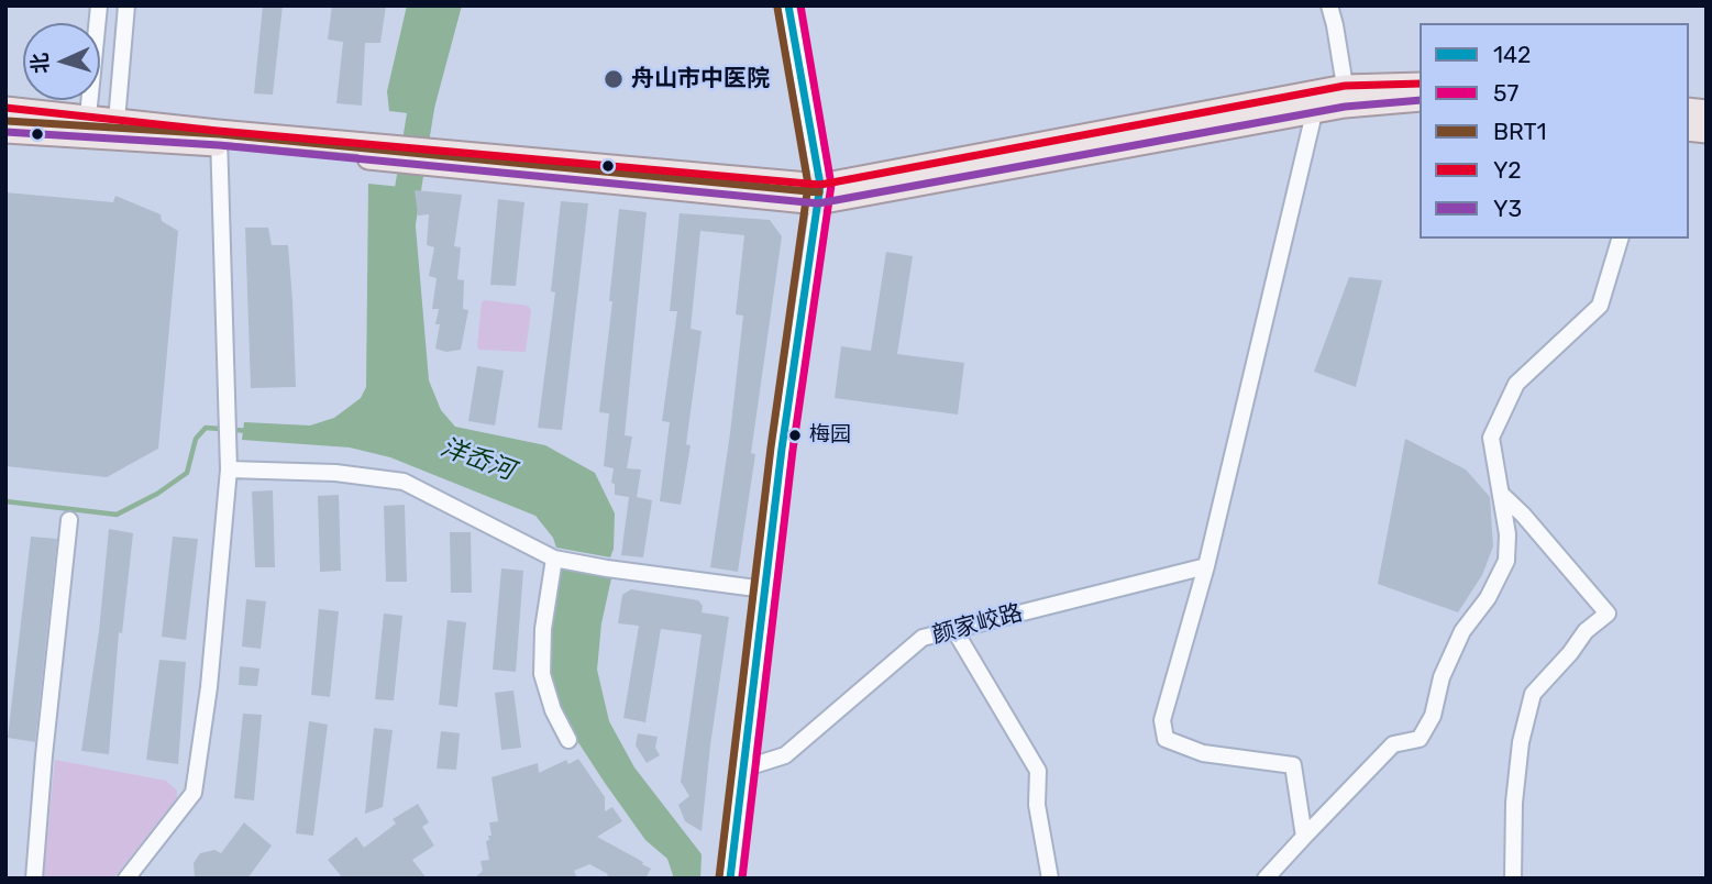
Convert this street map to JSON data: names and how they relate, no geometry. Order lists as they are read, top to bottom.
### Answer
{
  "streets": {
    "street": ["颜家峧路"]
  },
  "water": ["洋岙河"],
  "places": ["舟山市中医院", "梅园"],
  "lines": [
    "transit line 142",
    "transit line 57",
    "transit line BRT1",
    "transit line Y2",
    "transit line Y3"
  ],
  "legend": [
    "142",
    "57",
    "BRT1",
    "Y2",
    "Y3"
  ],
  "north": "left"
}
